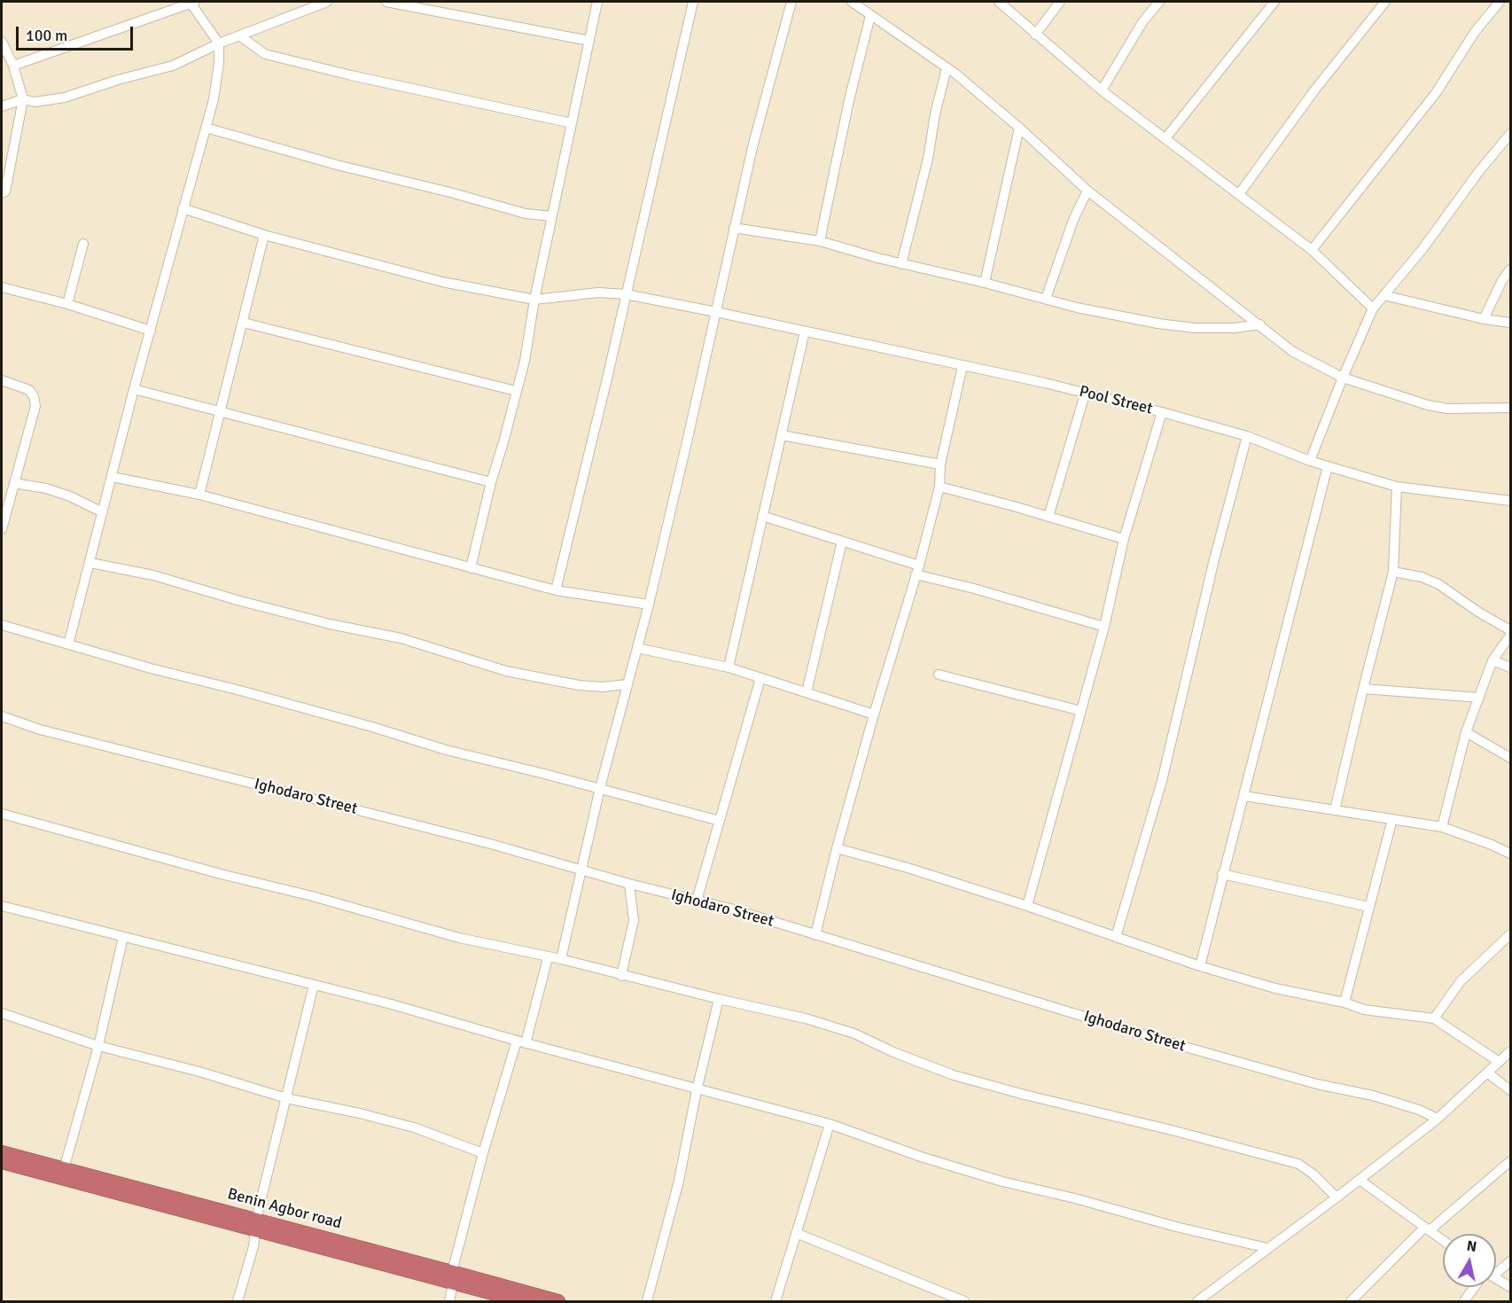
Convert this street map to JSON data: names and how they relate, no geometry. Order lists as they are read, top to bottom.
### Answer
{
  "streets": {
    "highway": ["Benin Agbor road"],
    "street": ["Pool Street", "Ighodaro Street"]
  },
  "scale_bar": "100 m",
  "north": "top"
}
